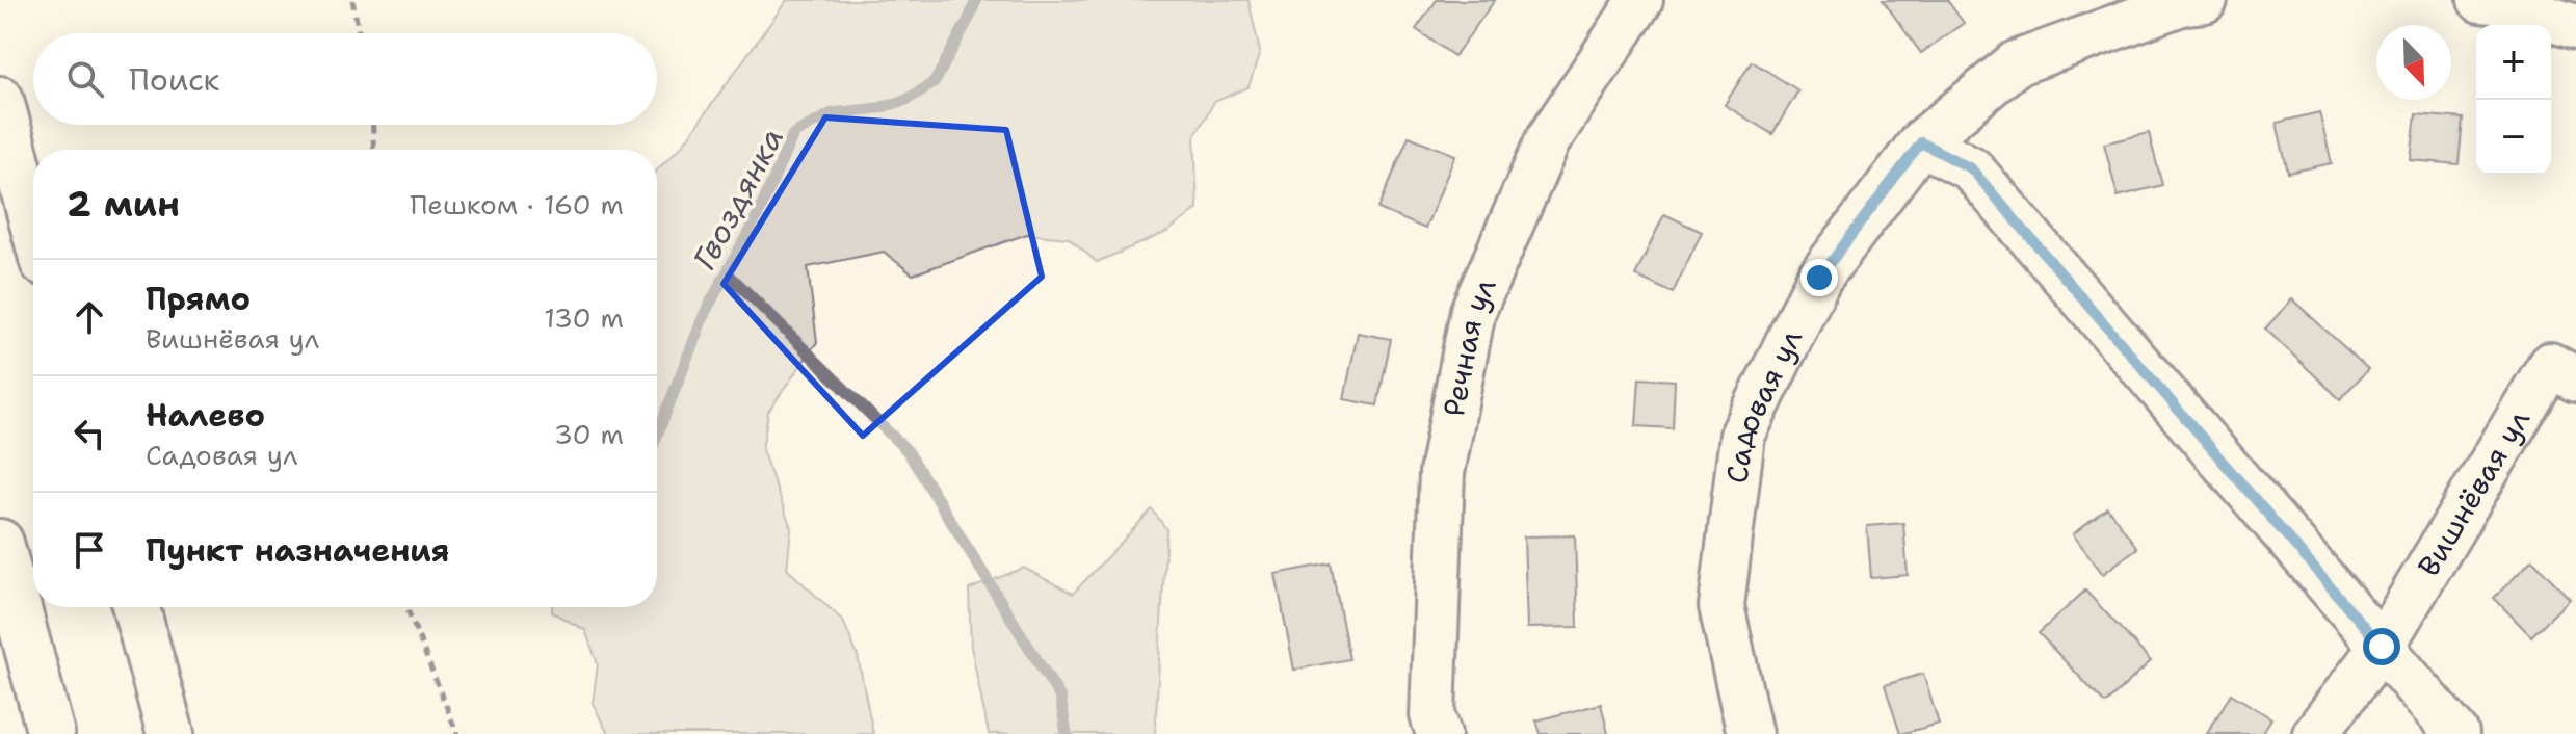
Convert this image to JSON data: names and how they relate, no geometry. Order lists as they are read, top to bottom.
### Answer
{
  "streets": {
    "street": ["Речная ул", "Садовая ул", "Вишнёвая ул"]
  },
  "water": ["Гвоздянка"],
  "north": "bottom right",
  "page": {
    "map_buttons": ["+", "−"],
    "search": "Поиск",
    "heading": ["2 мин", "Пешком · 160 m"],
    "list": [
      ["Прямо", "Вишнёвая ул", "130 m"],
      ["Налево", "Садовая ул", "30 m"],
      "Пункт назначения"
    ]
  }
}
